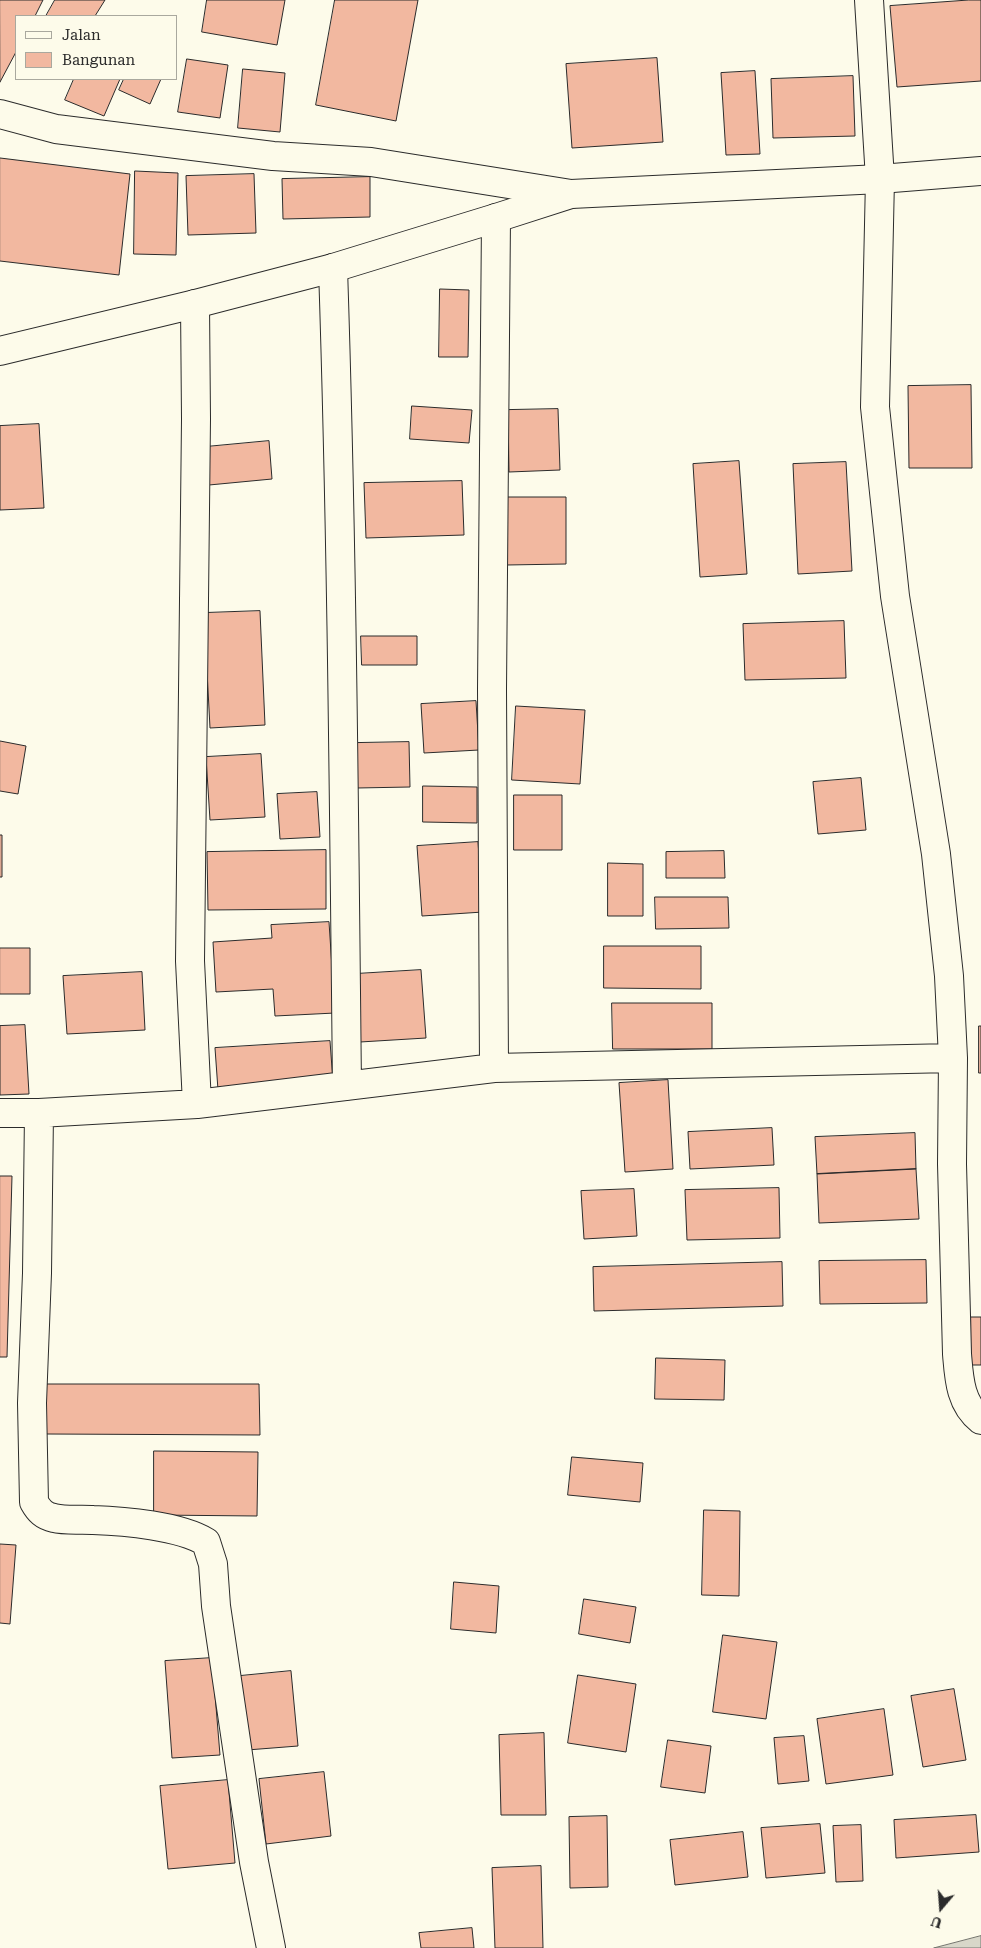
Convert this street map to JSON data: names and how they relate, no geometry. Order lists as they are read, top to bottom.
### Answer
{
  "legend": ["Jalan", "Bangunan"],
  "north": "bottom"
}
